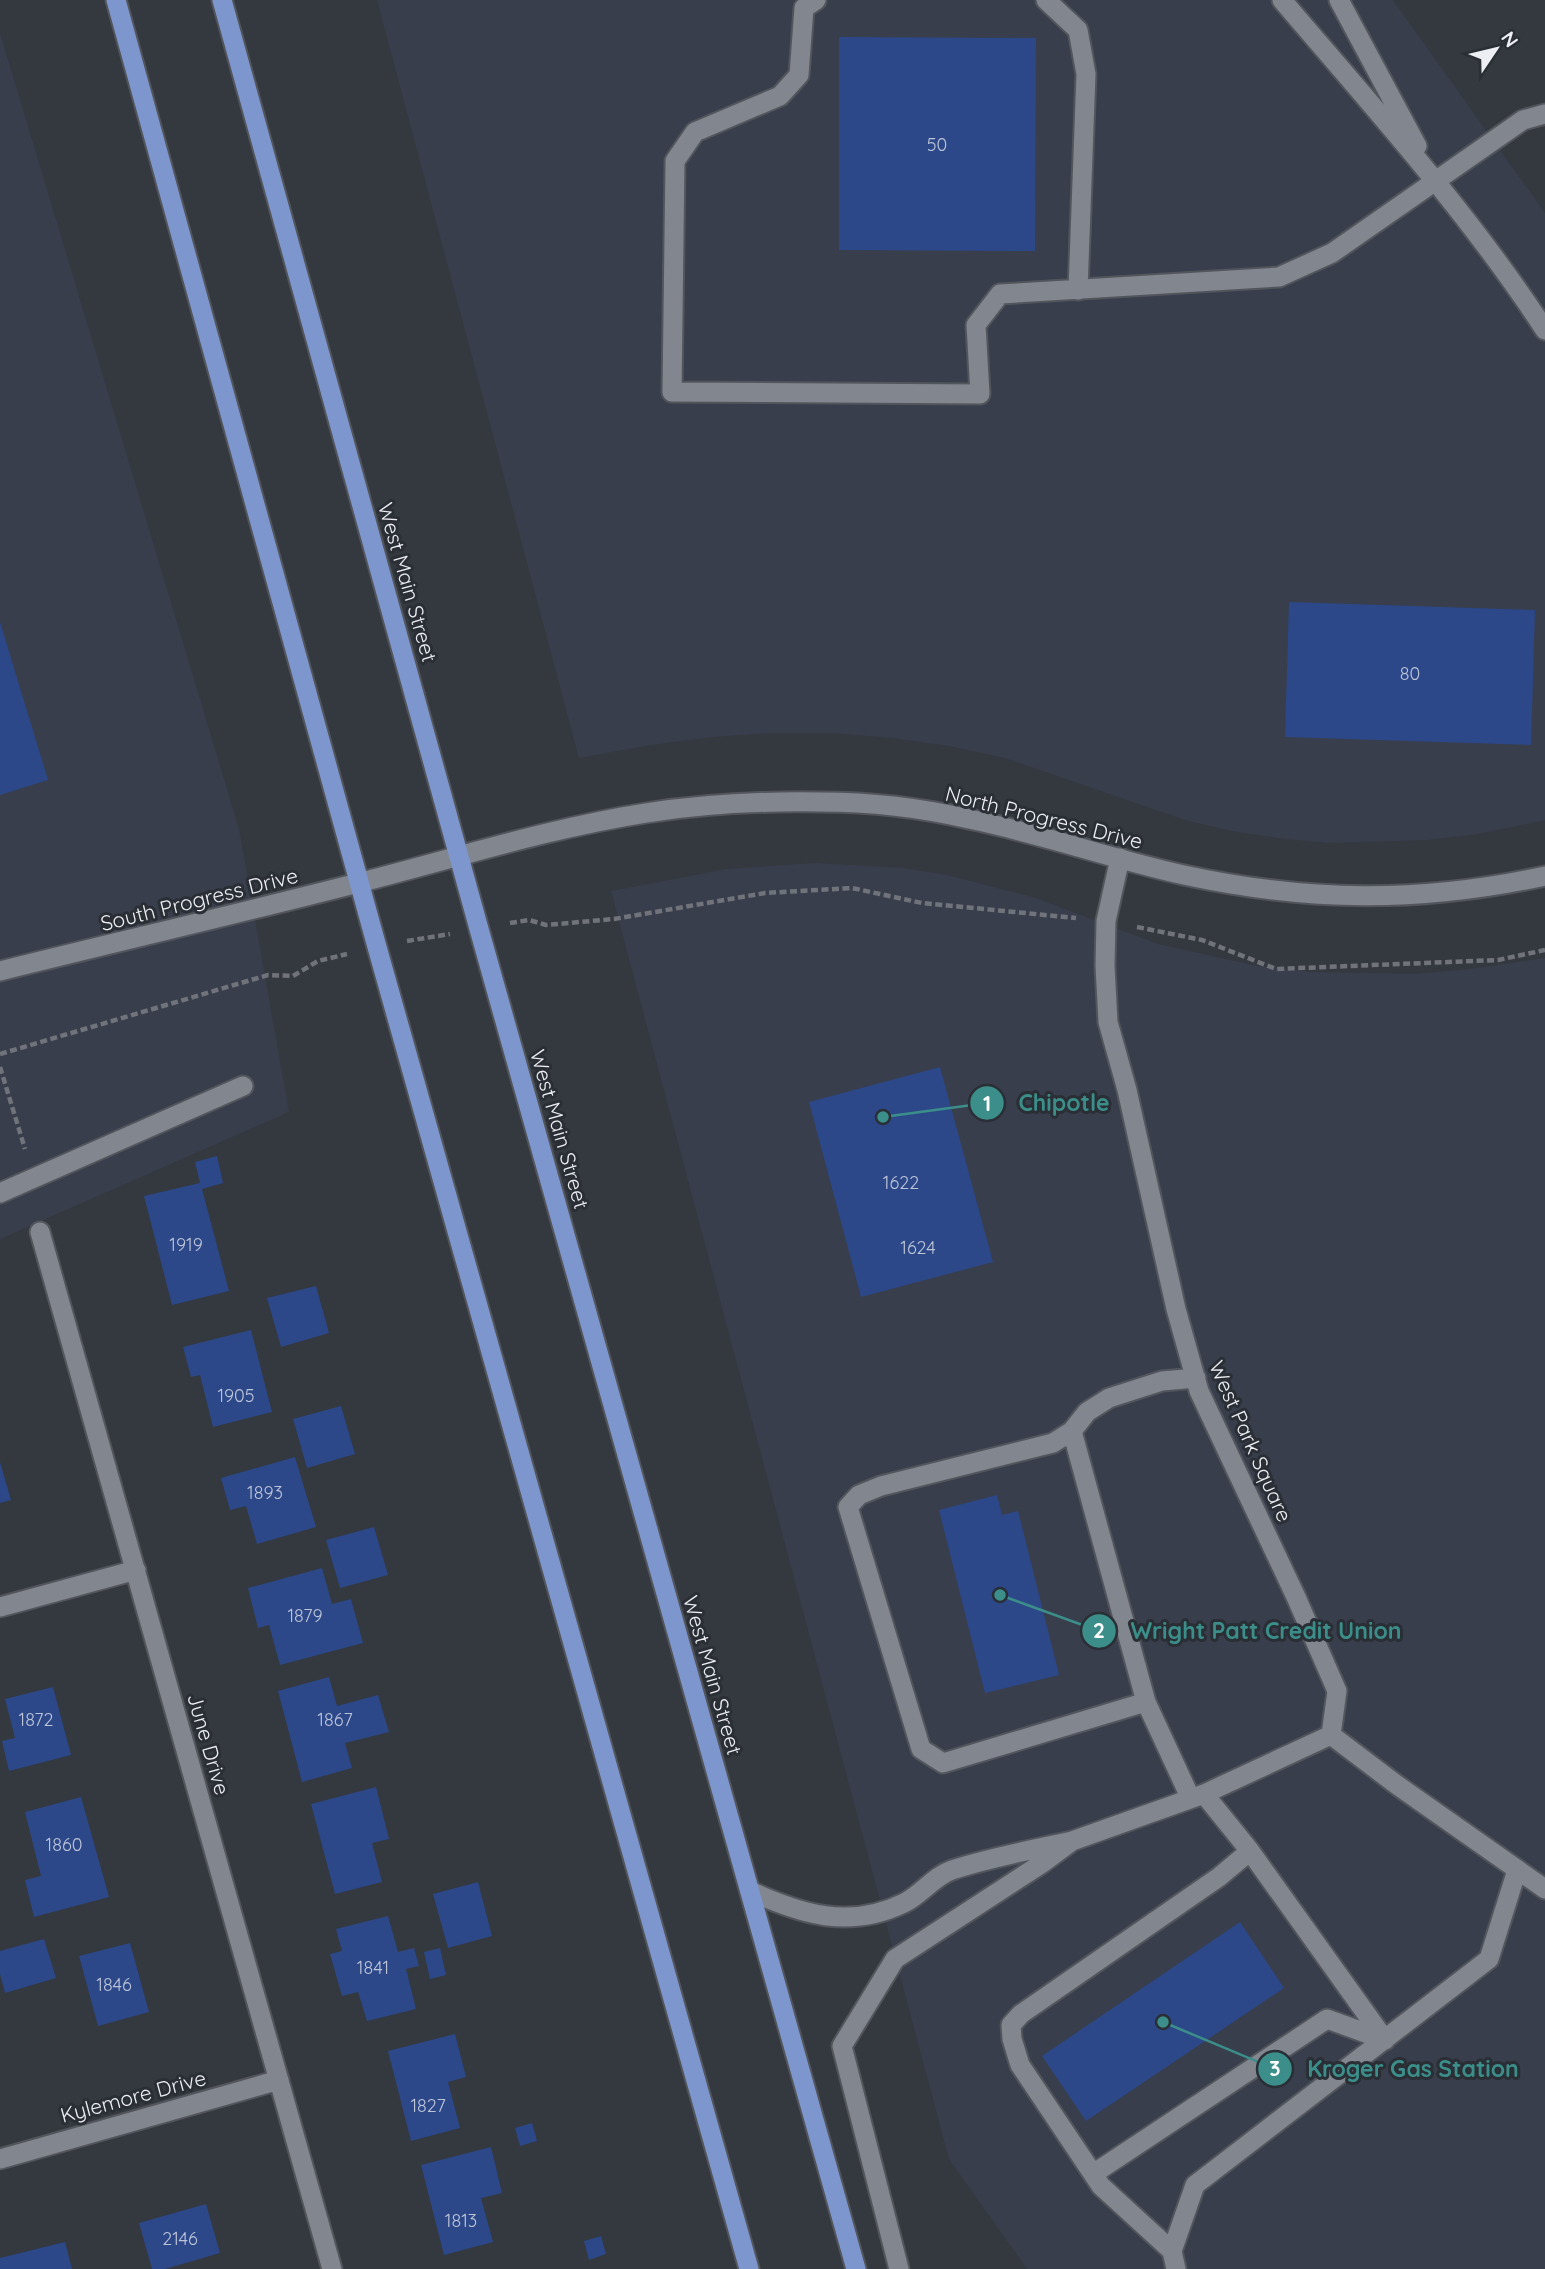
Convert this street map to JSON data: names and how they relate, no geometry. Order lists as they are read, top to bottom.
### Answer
{
  "streets": {
    "main road": ["West Main Street"],
    "street": [
      "North Progress Drive",
      "South Progress Drive",
      "West Park Square",
      "June Drive",
      "Kylemore Drive"
    ]
  },
  "crossings": [
    ["West Main Street", "North Progress Drive"],
    ["North Progress Drive", "South Progress Drive"],
    ["North Progress Drive", "West Park Square"],
    ["June Drive", "Kylemore Drive"]
  ],
  "places": ["Chipotle", "Wright Patt Credit Union", "Kroger Gas Station"],
  "house_numbers": [
    "50",
    "80",
    "1622",
    "1919",
    "1624",
    "1905",
    "1893",
    "1879",
    "1872",
    "1867",
    "1860",
    "1841",
    "1846",
    "1827",
    "1813",
    "2146"
  ],
  "north": "top right"
}
